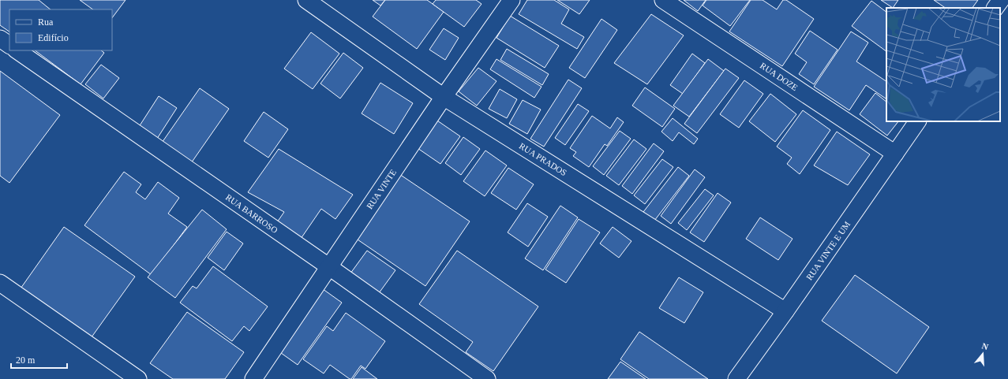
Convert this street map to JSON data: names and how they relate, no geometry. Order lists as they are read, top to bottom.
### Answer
{
  "streets": {
    "street": [
      "RUA DOZE",
      "RUA PRADOS",
      "RUA VINTE",
      "RUA BARROSO",
      "RUA VINTE E UM"
    ]
  },
  "crossings": [
    ["RUA DOZE", "RUA VINTE E UM"],
    ["RUA PRADOS", "RUA VINTE"],
    ["RUA PRADOS", "RUA VINTE E UM"],
    ["RUA VINTE", "RUA BARROSO"]
  ],
  "legend": ["Rua", "Edifício"],
  "scale_bar": "20 m",
  "north": "top"
}
